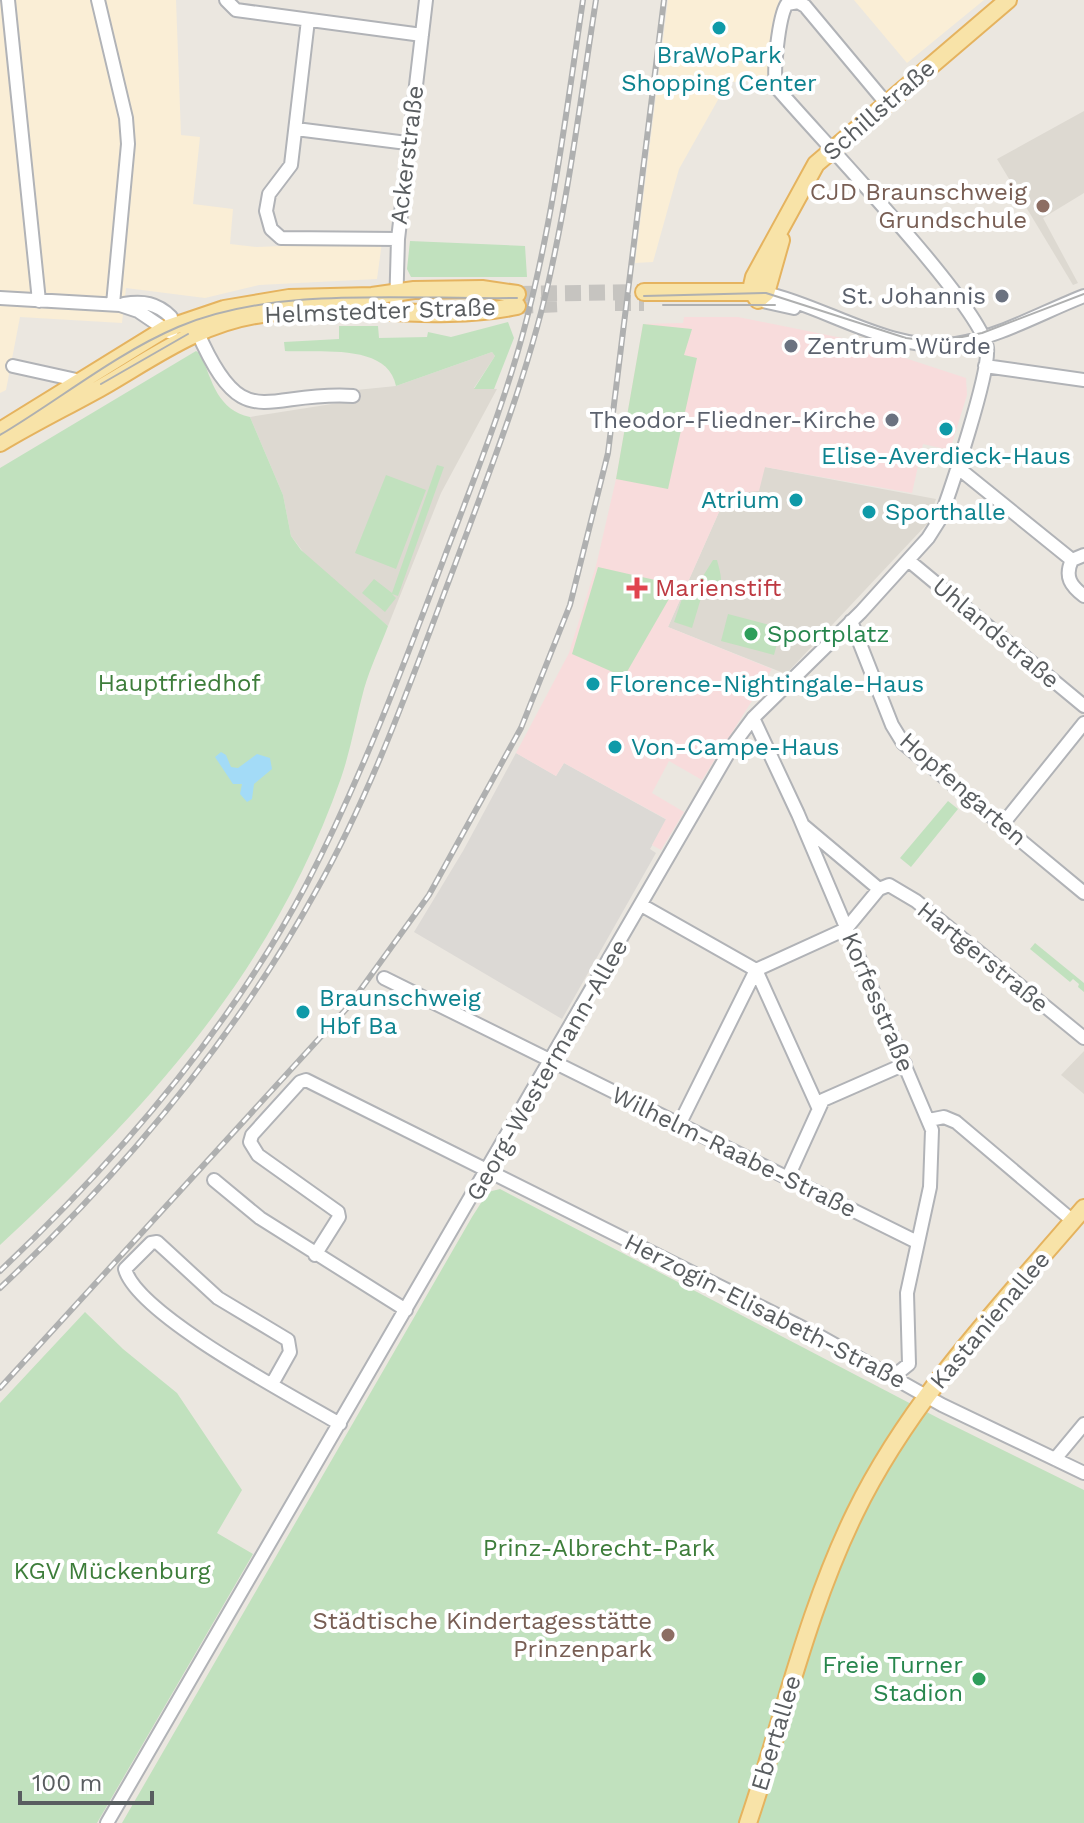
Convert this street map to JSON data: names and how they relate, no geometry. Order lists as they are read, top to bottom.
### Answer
{
  "streets": {
    "main road": [
      "Schillstraße",
      "Helmstedter Straße",
      "Kastanienallee",
      "Ebertallee"
    ],
    "street": [
      "Ackerstraße",
      "Uhlandstraße",
      "Hopfengarten",
      "Hartgerstraße",
      "Korfesstraße",
      "Georg-Westermann-Allee",
      "Wilhelm-Raabe-Straße",
      "Herzogin-Elisabeth-Straße"
    ]
  },
  "crossings": [
    ["Ackerstraße", "Helmstedter Straße"],
    ["Uhlandstraße", "Georg-Westermann-Allee"],
    ["Hopfengarten", "Georg-Westermann-Allee"],
    ["Korfesstraße", "Georg-Westermann-Allee"],
    ["Korfesstraße", "Wilhelm-Raabe-Straße"],
    ["Korfesstraße", "Herzogin-Elisabeth-Straße"],
    ["Georg-Westermann-Allee", "Wilhelm-Raabe-Straße"],
    ["Georg-Westermann-Allee", "Herzogin-Elisabeth-Straße"],
    ["Herzogin-Elisabeth-Straße", "Kastanienallee"],
    ["Herzogin-Elisabeth-Straße", "Ebertallee"],
    ["Kastanienallee", "Ebertallee"]
  ],
  "parks": ["Hauptfriedhof", "Prinz-Albrecht-Park", "KGV Mückenburg"],
  "places": {
    "other": [
      "BraWoPark Shopping Center",
      "CJD Braunschweig Grundschule",
      "St. Johannis",
      "Zentrum Würde",
      "Theodor-Fliedner-Kirche",
      "Elise-Averdieck-Haus",
      "Atrium",
      "Sporthalle",
      "Sportplatz",
      "Florence-Nightingale-Haus",
      "Von-Campe-Haus",
      "Braunschweig Hbf Ba",
      "Städtische Kindertagesstätte Prinzenpark",
      "Freie Turner Stadion"
    ],
    "health": ["Marienstift"]
  },
  "scale_bar": "100 m"
}
